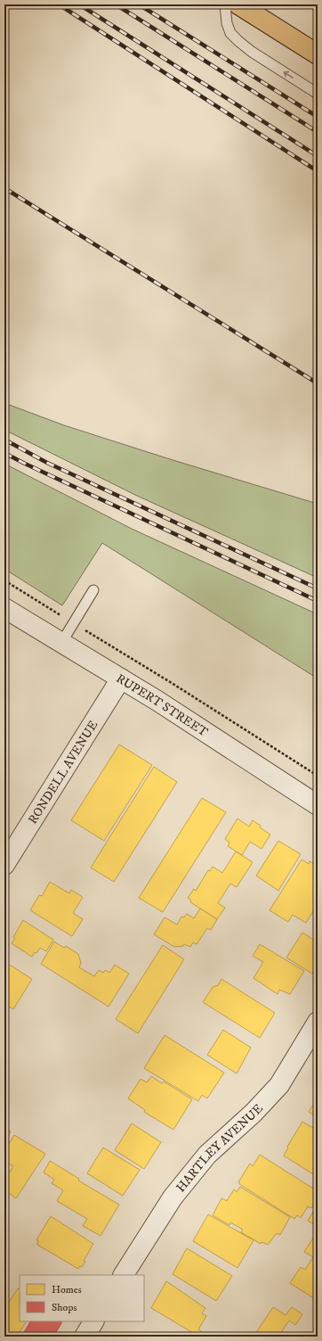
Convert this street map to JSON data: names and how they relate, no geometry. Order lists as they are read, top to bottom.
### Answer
{
  "streets": {
    "street": ["RUPERT STREET", "RONDELL AVENUE", "HARTLEY AVENUE"]
  },
  "crossings": [
    ["RUPERT STREET", "RONDELL AVENUE"]
  ],
  "legend": ["Homes", "Shops"]
}
